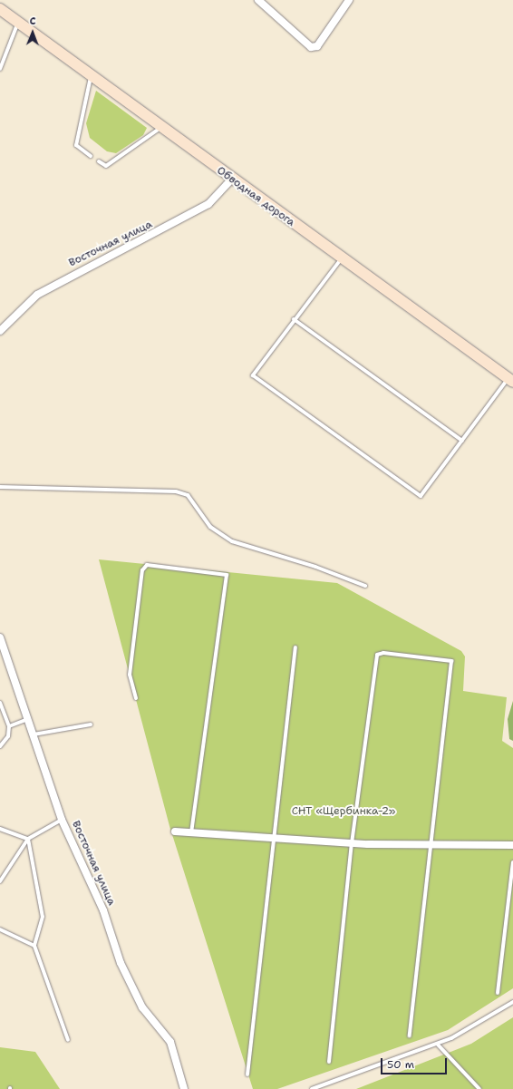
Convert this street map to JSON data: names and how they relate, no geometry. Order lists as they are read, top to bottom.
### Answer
{
  "streets": {
    "main road": ["Обводная дорога"],
    "street": ["Восточная улица"]
  },
  "crossings": [
    ["Обводная дорога", "Восточная улица"]
  ],
  "parks": ["СНТ «Щербинка-2»"],
  "scale_bar": "50 m",
  "north": "top"
}
